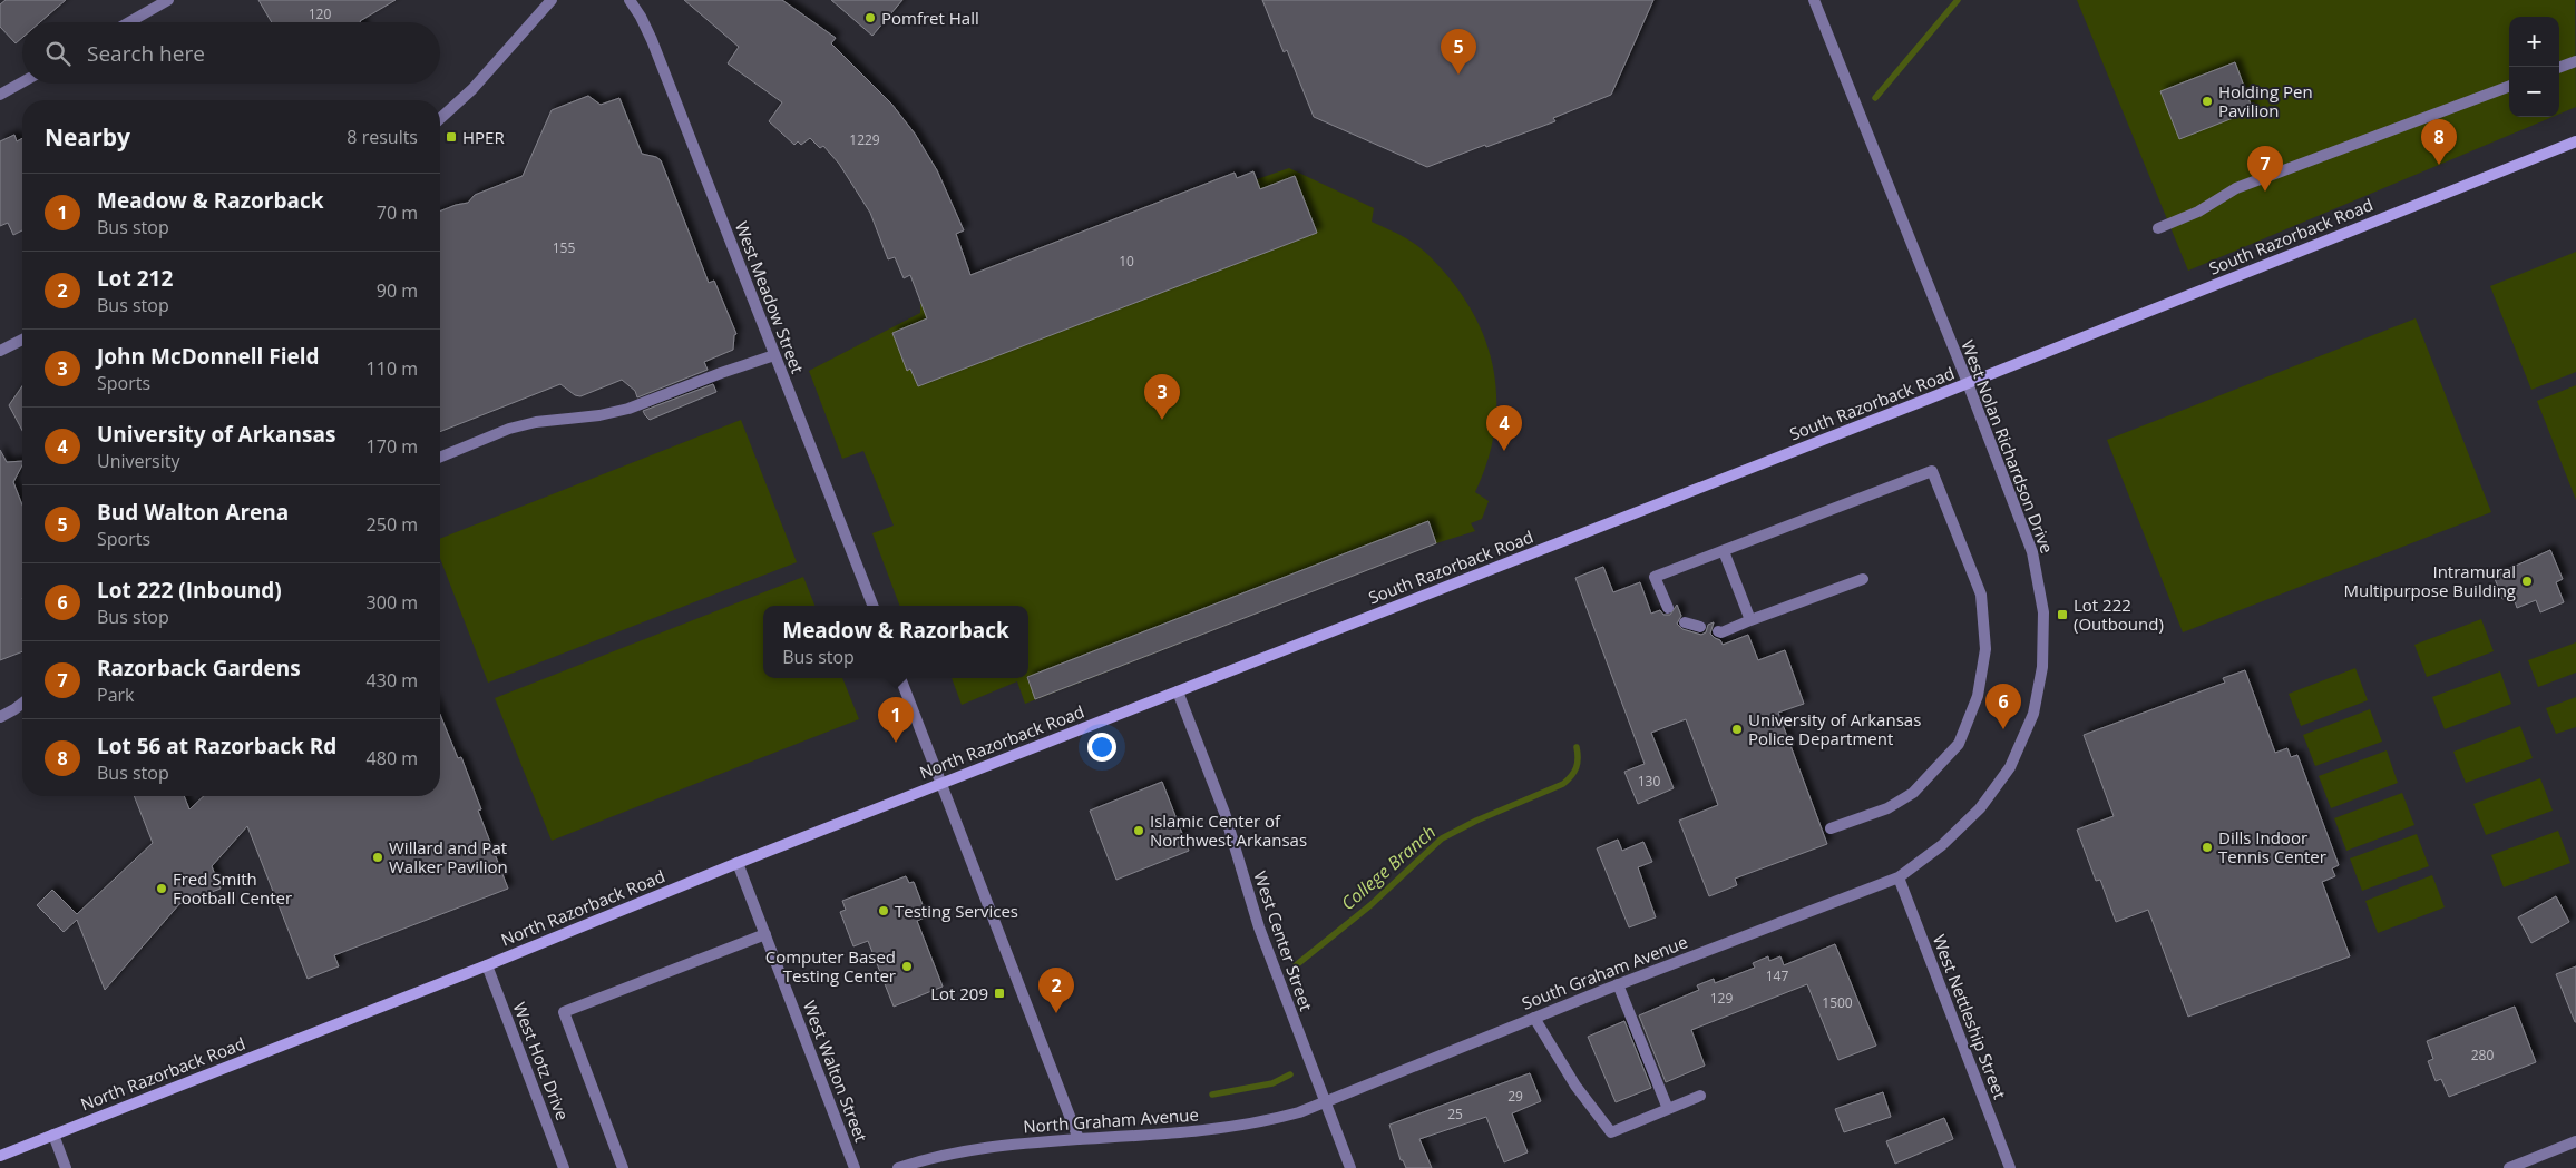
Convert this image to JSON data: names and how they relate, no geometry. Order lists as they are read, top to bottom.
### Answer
{
  "streets": {
    "main road": ["South Razorback Road", "North Razorback Road"],
    "street": [
      "West Meadow Street",
      "West Nolan Richardson Drive",
      "West Center Street",
      "South Graham Avenue",
      "West Nettleship Street",
      "West Hotz Drive",
      "West Walton Street",
      "North Graham Avenue"
    ]
  },
  "crossings": [
    ["South Razorback Road", "West Nolan Richardson Drive"],
    ["South Razorback Road", "North Razorback Road"],
    ["South Razorback Road", "West Center Street"],
    ["West Nolan Richardson Drive", "South Graham Avenue"],
    ["West Nolan Richardson Drive", "West Nettleship Street"],
    ["North Razorback Road", "West Center Street"],
    ["North Razorback Road", "West Hotz Drive"],
    ["North Razorback Road", "West Walton Street"],
    ["West Center Street", "South Graham Avenue"],
    ["West Center Street", "North Graham Avenue"],
    ["South Graham Avenue", "West Nettleship Street"],
    ["South Graham Avenue", "North Graham Avenue"]
  ],
  "water": ["College Branch"],
  "places": {
    "other": [
      "Pomfret Hall",
      "Holding Pen Pavilion",
      "Intramural Multipurpose Building",
      "University of Arkansas Police Department",
      "Islamic Center of Northwest Arkansas",
      "Dills Indoor Tennis Center",
      "Willard and Pat Walker Pavilion",
      "Fred Smith Football Center",
      "Testing Services",
      "Computer Based Testing Center"
    ],
    "transit": ["HPER", "Lot 222 (Outbound)", "Lot 209"]
  },
  "house_numbers": [
    "120",
    "1229",
    "155",
    "10",
    "130",
    "147",
    "129",
    "1500",
    "280",
    "29",
    "25"
  ],
  "page": {
    "map_buttons": ["+", "−"],
    "search": "Search here",
    "pins": [
      "5",
      "8",
      "7",
      "3",
      "4",
      "6",
      "1",
      "2"
    ],
    "heading": ["Nearby", "8 results"],
    "list": [
      {
        "mark": "1",
        "name": "Meadow & Razorback",
        "note": "Bus stop",
        "value": "70 m"
      },
      {
        "mark": "2",
        "name": "Lot 212",
        "note": "Bus stop",
        "value": "90 m"
      },
      {
        "mark": "3",
        "name": "John McDonnell Field",
        "note": "Sports",
        "value": "110 m"
      },
      {
        "mark": "4",
        "name": "University of Arkansas",
        "note": "University",
        "value": "170 m"
      },
      {
        "mark": "5",
        "name": "Bud Walton Arena",
        "note": "Sports",
        "value": "250 m"
      },
      {
        "mark": "6",
        "name": "Lot 222 (Inbound)",
        "note": "Bus stop",
        "value": "300 m"
      },
      {
        "mark": "7",
        "name": "Razorback Gardens",
        "note": "Park",
        "value": "430 m"
      },
      {
        "mark": "8",
        "name": "Lot 56 at Razorback Rd",
        "note": "Bus stop",
        "value": "480 m"
      }
    ],
    "popup": ["Meadow & Razorback", "Bus stop"]
  }
}
